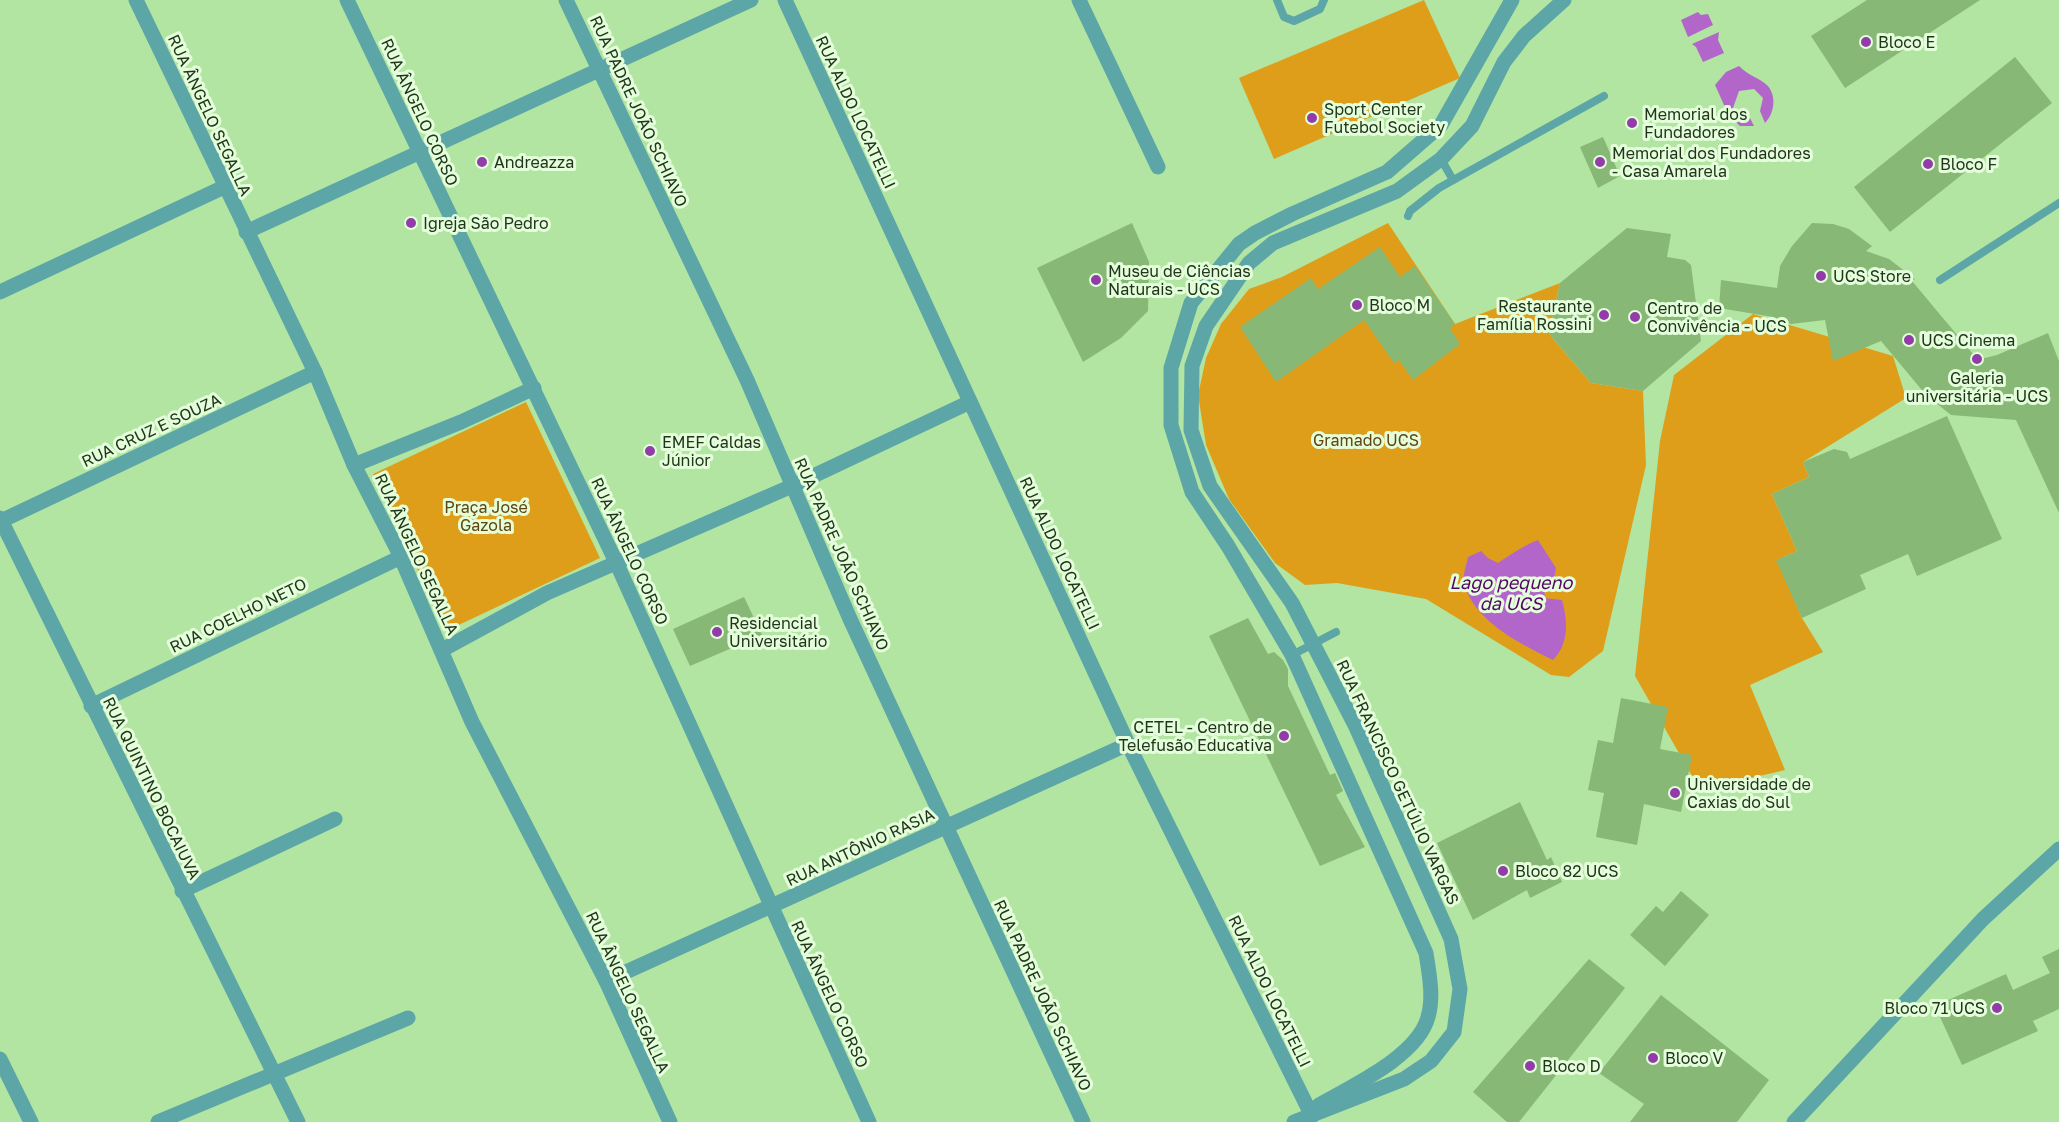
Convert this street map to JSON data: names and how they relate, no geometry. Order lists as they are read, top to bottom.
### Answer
{
  "streets": {
    "street": [
      "RUA PADRE JOÃO SCHIAVO",
      "RUA ÂNGELO CORSO",
      "RUA ALDO LOCATELLI",
      "RUA ÂNGELO SEGALLA",
      "RUA CRUZ E SOUZA",
      "RUA COELHO NETO",
      "RUA FRANCISCO GETÚLIO VARGAS",
      "RUA QUINTINO BOCAIUVA",
      "RUA ANTÔNIO RASIA"
    ]
  },
  "crossings": [
    ["RUA PADRE JOÃO SCHIAVO", "RUA ANTÔNIO RASIA"],
    ["RUA ÂNGELO CORSO", "RUA ANTÔNIO RASIA"],
    ["RUA ALDO LOCATELLI", "RUA FRANCISCO GETÚLIO VARGAS"],
    ["RUA ALDO LOCATELLI", "RUA ANTÔNIO RASIA"],
    ["RUA ÂNGELO SEGALLA", "RUA CRUZ E SOUZA"],
    ["RUA ÂNGELO SEGALLA", "RUA COELHO NETO"],
    ["RUA ÂNGELO SEGALLA", "RUA ANTÔNIO RASIA"],
    ["RUA CRUZ E SOUZA", "RUA QUINTINO BOCAIUVA"],
    ["RUA COELHO NETO", "RUA QUINTINO BOCAIUVA"]
  ],
  "water": ["Lago pequeno da UCS"],
  "parks": ["Gramado UCS", "Praça José Gazola"],
  "places": [
    "Bloco E",
    "Sport Center Futebol Society",
    "Memorial dos Fundadores",
    "Andreazza",
    "Memorial dos Fundadores - Casa Amarela",
    "Bloco F",
    "Igreja São Pedro",
    "UCS Store",
    "Museu de Ciências Naturais - UCS",
    "Bloco M",
    "Restaurante Família Rossini",
    "Centro de Convivência - UCS",
    "UCS Cinema",
    "Galeria universitária - UCS",
    "EMEF Caldas Júnior",
    "Residencial Universitário",
    "CETEL - Centro de Telefusão Educativa",
    "Universidade de Caxias do Sul",
    "Bloco 82 UCS",
    "Bloco 71 UCS",
    "Bloco V",
    "Bloco D"
  ]
}
